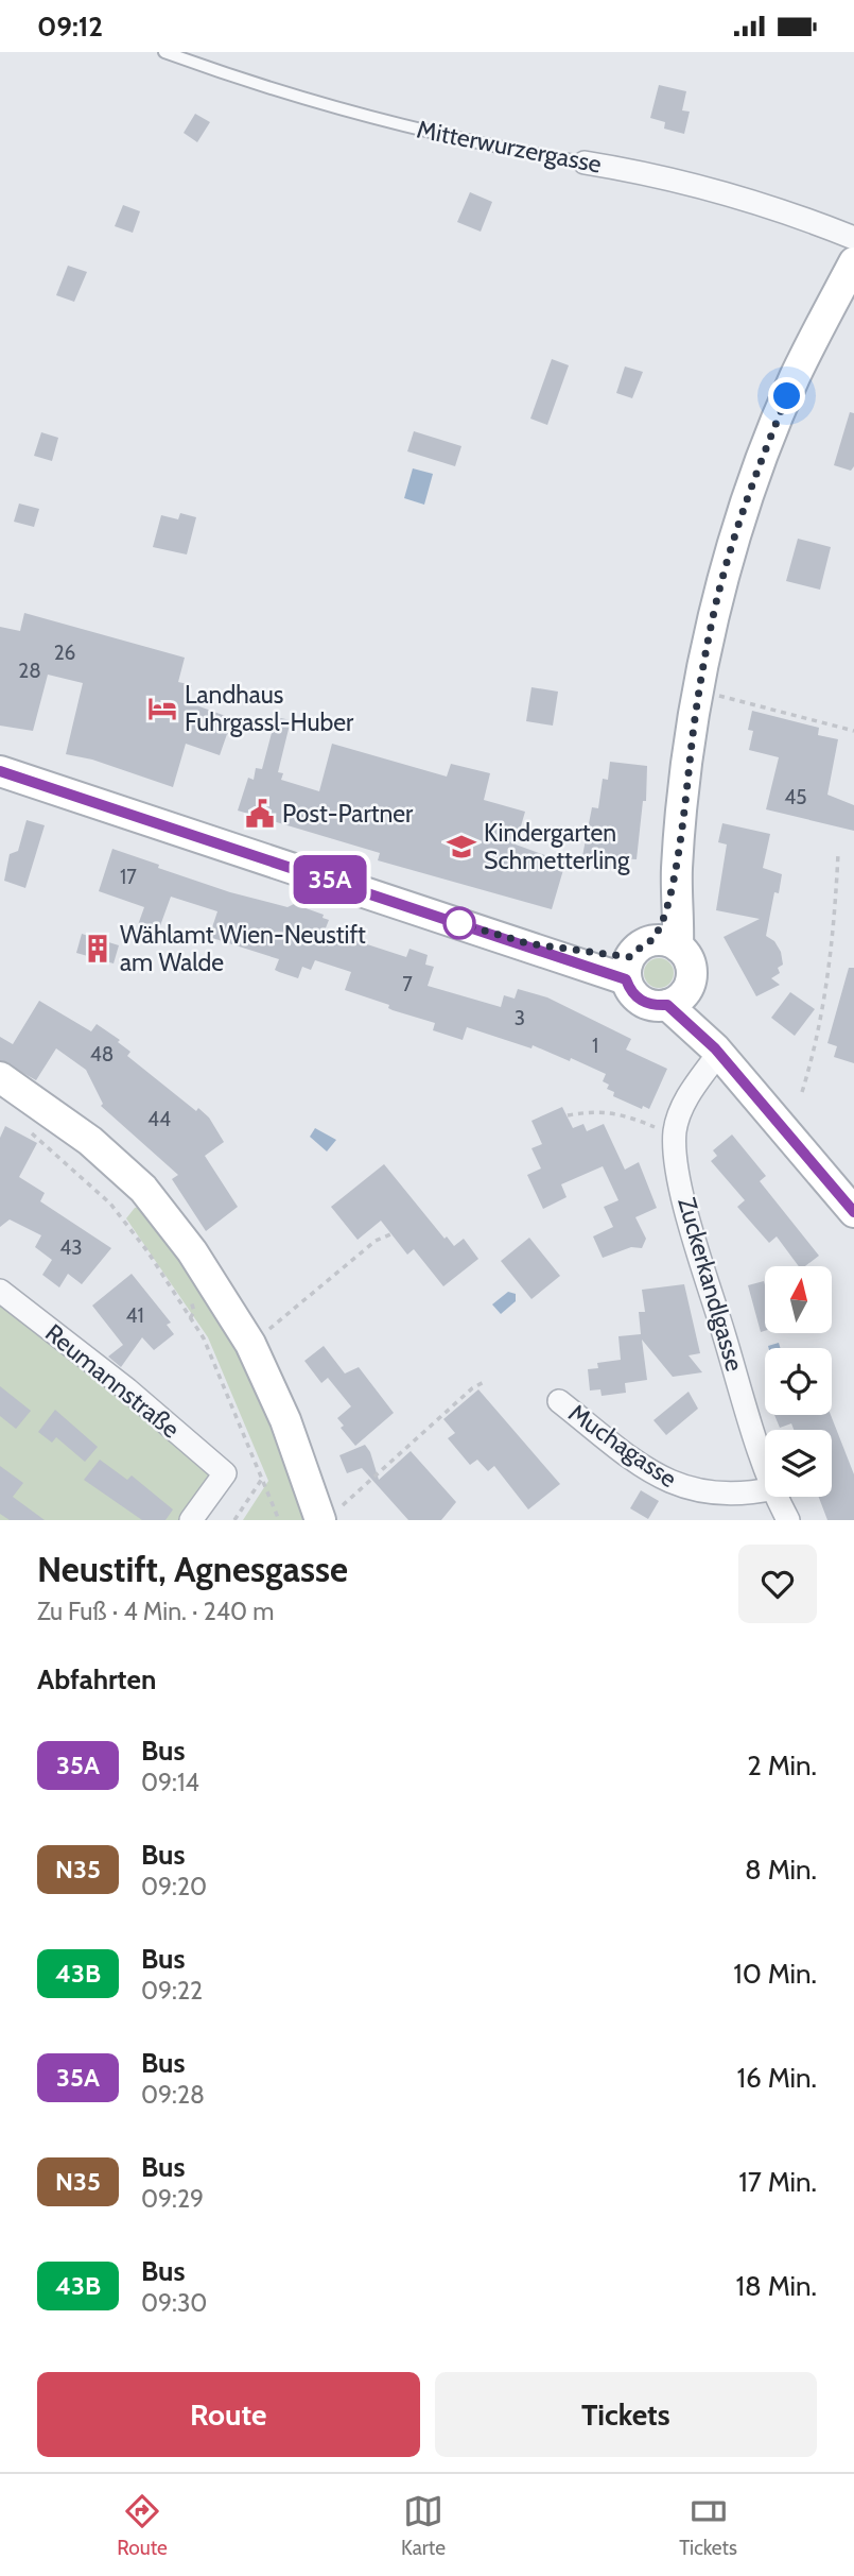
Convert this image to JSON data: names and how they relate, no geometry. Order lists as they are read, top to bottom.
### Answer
{
  "streets": {
    "street": [
      "Mitterwurzergasse",
      "Zuckerkandlgasse",
      "Reumannstraße",
      "Muchagasse"
    ]
  },
  "places": {
    "hotel": ["Landhaus Fuhrgassl-Huber"],
    "public building": ["Post-Partner"],
    "school or university": ["Kindergarten Schmetterling"],
    "building": ["Wählamt Wien-Neustift am Walde"]
  },
  "lines": ["bus line 35A"],
  "house_numbers": [
    "26",
    "28",
    "45",
    "17",
    "7",
    "3",
    "1",
    "48",
    "44",
    "43",
    "41"
  ],
  "north": "top",
  "page": {
    "status": "09:12",
    "on_map": "35A",
    "heading": [
      ["Neustift, Agnesgasse", "Zu Fuß · 4 Min. · 240 m"],
      "Abfahrten"
    ],
    "list": [
      {
        "mark": "35A",
        "name": "Bus",
        "note": "09:14",
        "value": "2 Min."
      },
      {
        "mark": "N35",
        "name": "Bus",
        "note": "09:20",
        "value": "8 Min."
      },
      {
        "mark": "43B",
        "name": "Bus",
        "note": "09:22",
        "value": "10 Min."
      },
      {
        "mark": "35A",
        "name": "Bus",
        "note": "09:28",
        "value": "16 Min."
      },
      {
        "mark": "N35",
        "name": "Bus",
        "note": "09:29",
        "value": "17 Min."
      },
      {
        "mark": "43B",
        "name": "Bus",
        "note": "09:30",
        "value": "18 Min."
      }
    ],
    "buttons": ["Route", "Tickets"],
    "tabs": ["Route", "Karte", "Tickets"]
  }
}
